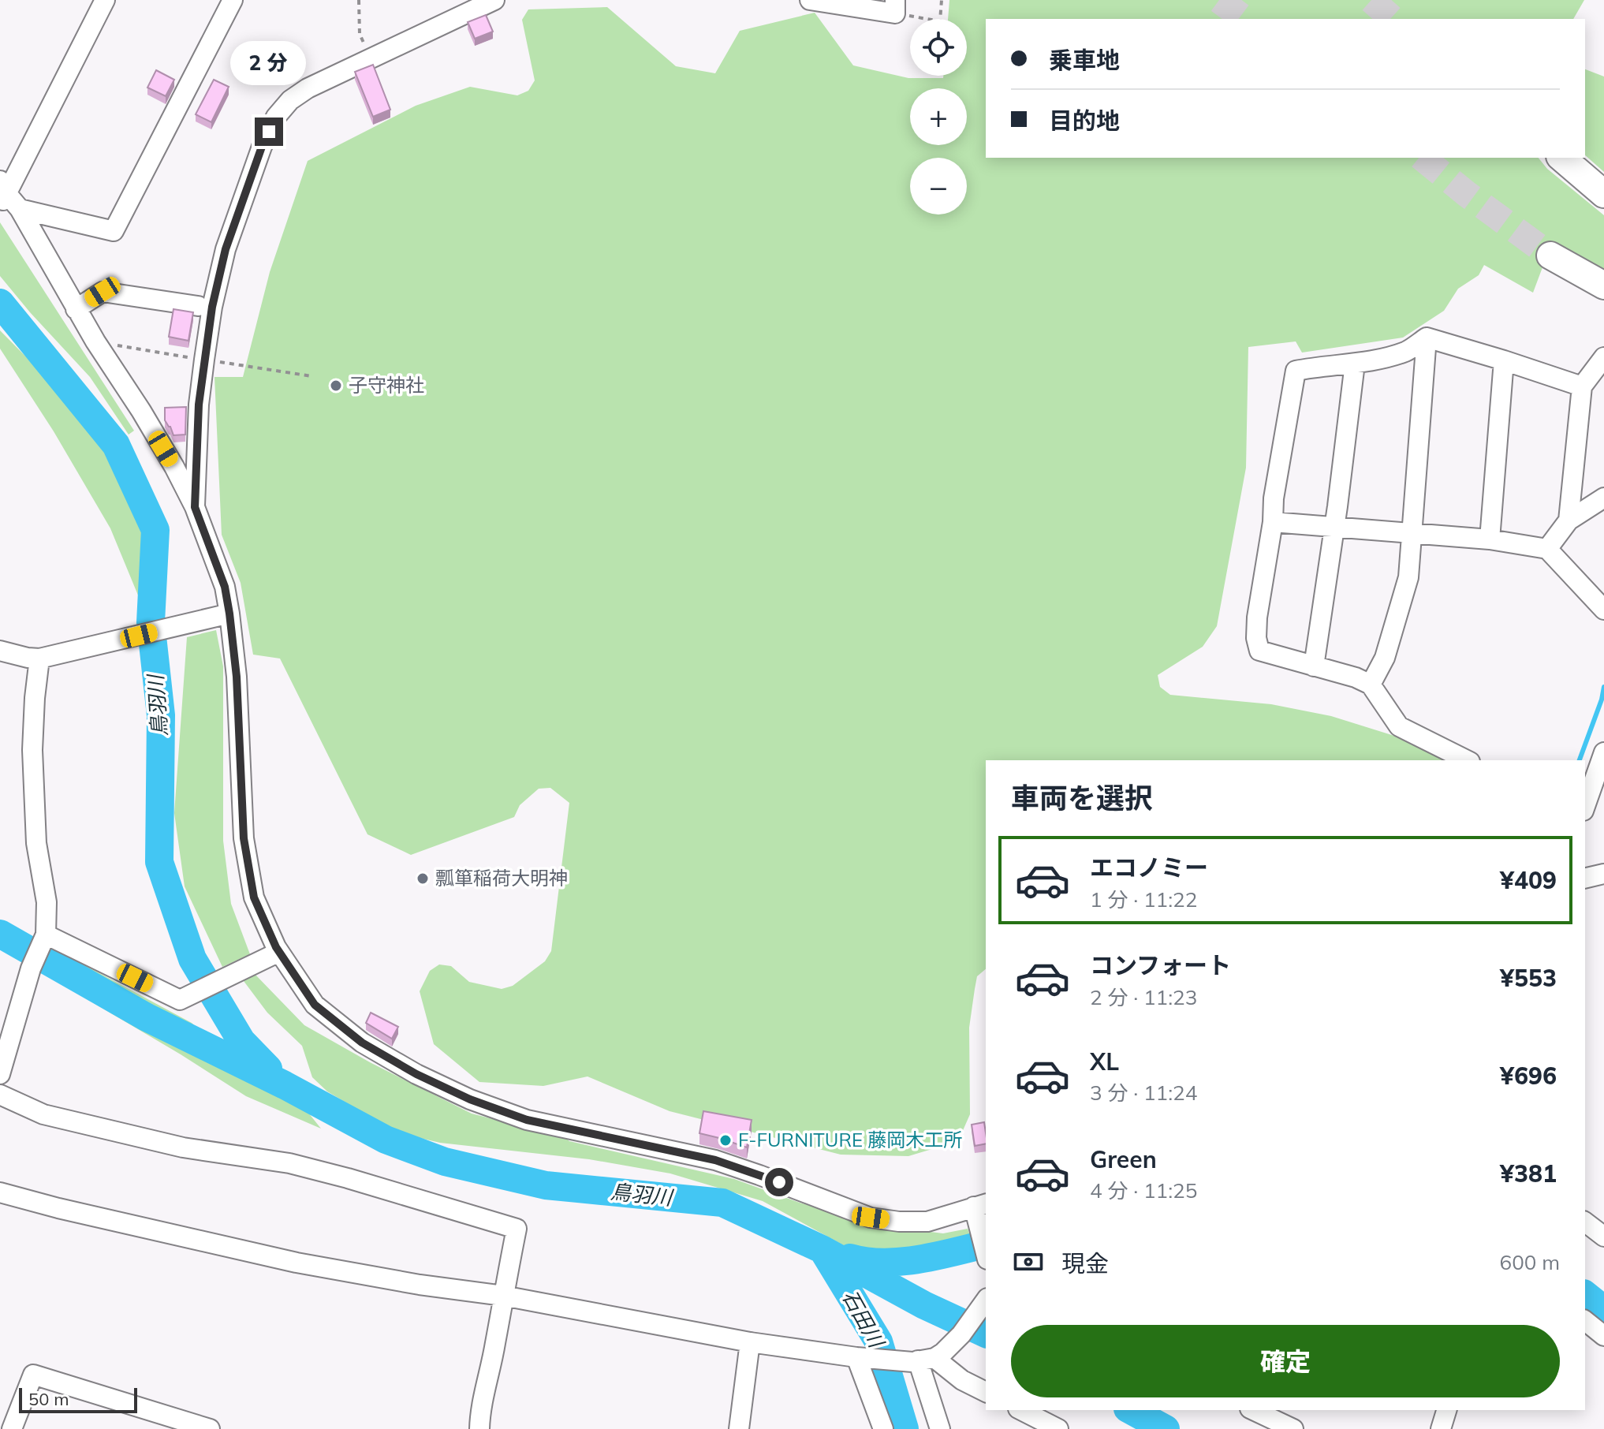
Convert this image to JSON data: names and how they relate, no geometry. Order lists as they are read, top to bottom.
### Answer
{
  "water": ["鳥羽川", "石田川"],
  "places": ["子守神社", "瓢箪稲荷大明神", "F-FURNITURE 藤岡木工所"],
  "scale_bar": "50 m",
  "page": {
    "map_buttons": ["+", "−"],
    "banner": ["乗車地", "目的地"],
    "bubble": "2 分",
    "heading": "車両を選択",
    "list": [
      {
        "name": "エコノミー",
        "note": "1 分 · 11:22",
        "value": "¥409"
      },
      {
        "name": "コンフォート",
        "note": "2 分 · 11:23",
        "value": "¥553"
      },
      {
        "name": "XL",
        "note": "3 分 · 11:24",
        "value": "¥696"
      },
      {
        "name": "Green",
        "note": "4 分 · 11:25",
        "value": "¥381"
      }
    ],
    "pay": ["現金", "600 m"],
    "buttons": "確定",
    "scale": "50 m"
  }
}
